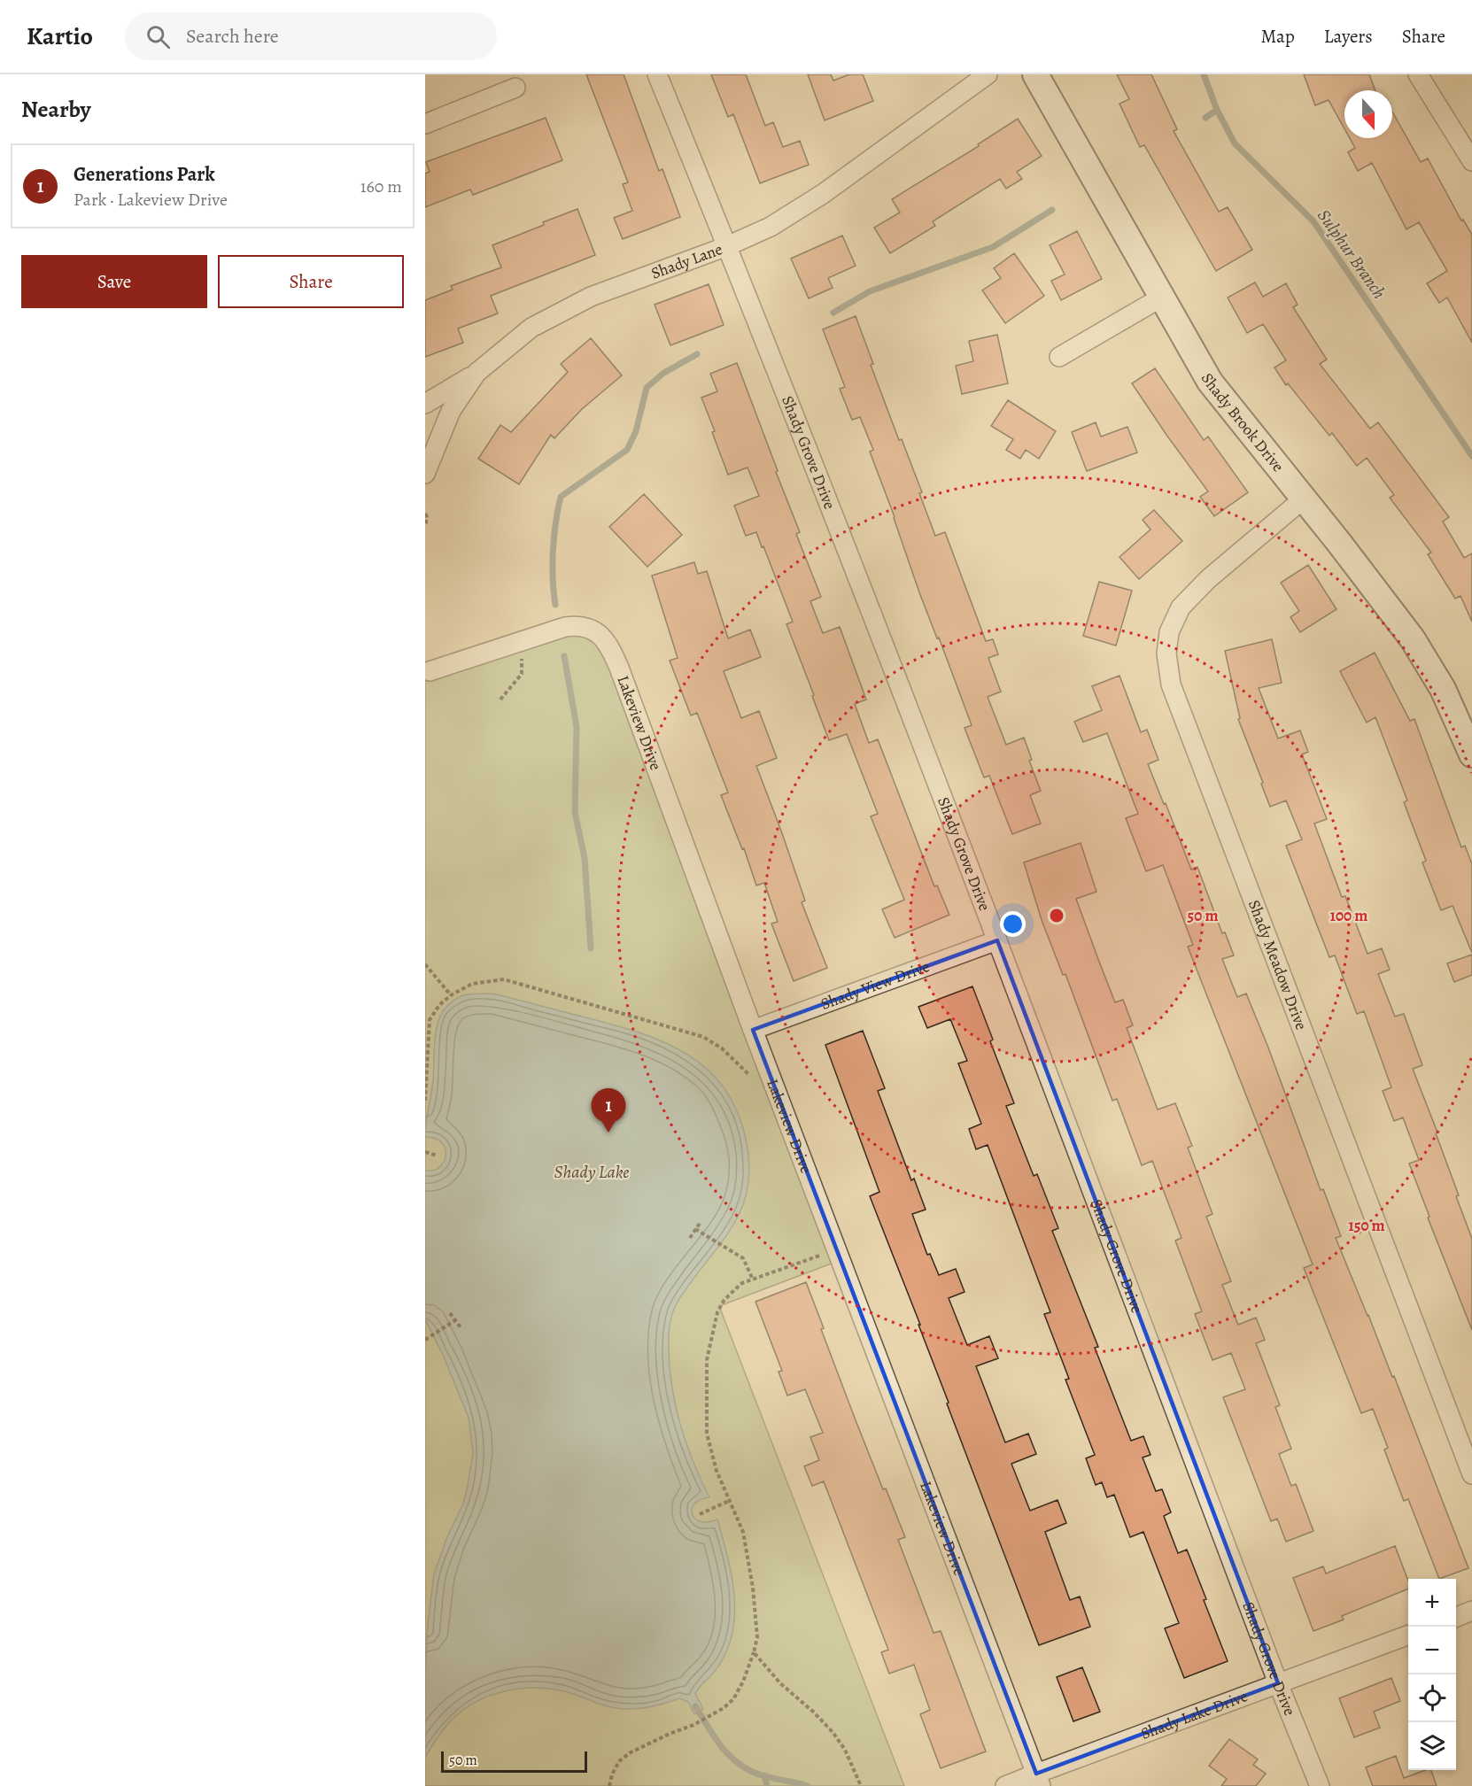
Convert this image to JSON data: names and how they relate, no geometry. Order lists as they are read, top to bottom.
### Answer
{
  "streets": {
    "street": [
      "Shady Lane",
      "Shady Brook Drive",
      "Shady Grove Drive",
      "Lakeview Drive",
      "Shady Meadow Drive",
      "Shady View Drive",
      "Shady Lake Drive"
    ]
  },
  "crossings": [
    ["Shady Lane", "Shady Grove Drive"],
    ["Shady Brook Drive", "Shady Meadow Drive"],
    ["Shady Grove Drive", "Shady View Drive"],
    ["Shady Grove Drive", "Shady Lake Drive"],
    ["Lakeview Drive", "Shady View Drive"],
    ["Lakeview Drive", "Shady Lake Drive"]
  ],
  "water": ["Sulphur Branch", "Shady Lake"],
  "scale_bar": "50 m",
  "north": "bottom",
  "page": {
    "header": "Kartio",
    "search": "Search here",
    "nav": ["Map", "Layers", "Share"],
    "heading": "Nearby",
    "list": [
      {
        "mark": "1",
        "name": "Generations Park",
        "note": "Park · Lakeview Drive",
        "value": "160 m"
      }
    ],
    "buttons": ["Save", "Share"],
    "pins": "1",
    "map_buttons": ["+", "−"],
    "scale": "50 m"
  },
  "rings": ["50 m", "100 m", "150 m"]
}
